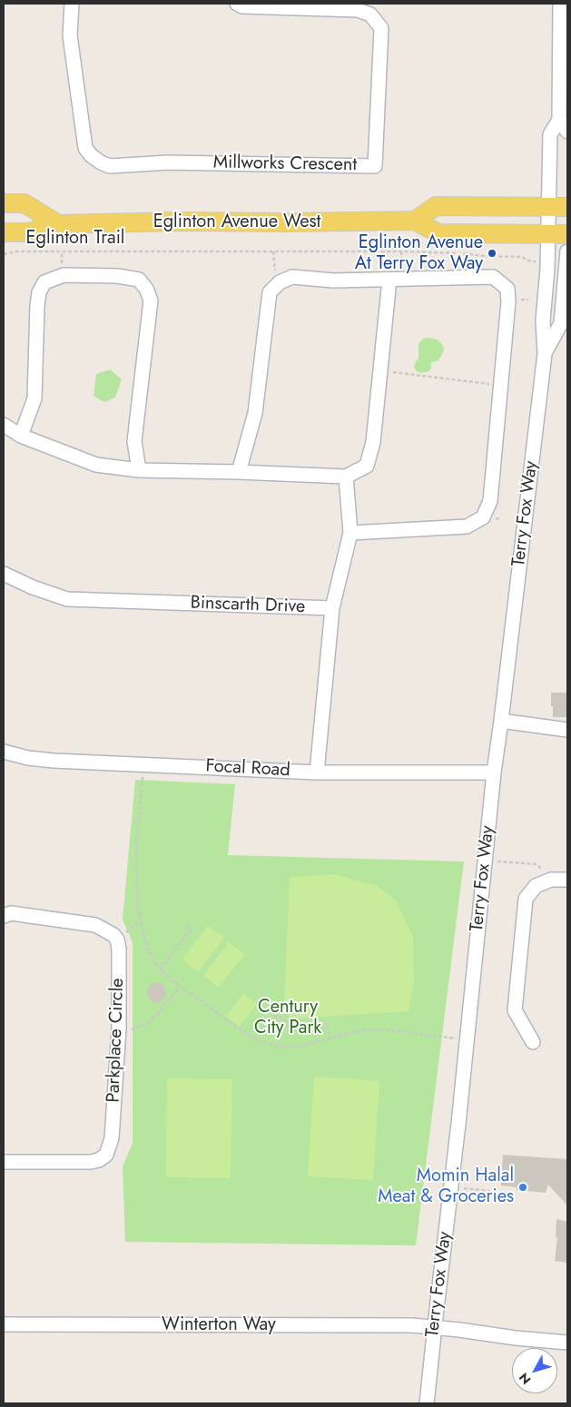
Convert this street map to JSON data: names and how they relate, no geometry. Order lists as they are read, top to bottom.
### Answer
{
  "streets": {
    "main road": ["Eglinton Avenue West"],
    "street": [
      "Millworks Crescent",
      "Terry Fox Way",
      "Binscarth Drive",
      "Focal Road",
      "Parkplace Circle",
      "Winterton Way"
    ],
    "path": ["Eglinton Trail"]
  },
  "crossings": [
    ["Terry Fox Way", "Focal Road"],
    ["Terry Fox Way", "Winterton Way"],
    ["Binscarth Drive", "Focal Road"]
  ],
  "parks": ["Century City Park"],
  "places": ["Eglinton Avenue At Terry Fox Way", "Momin Halal Meat & Groceries"],
  "north": "bottom left"
}
